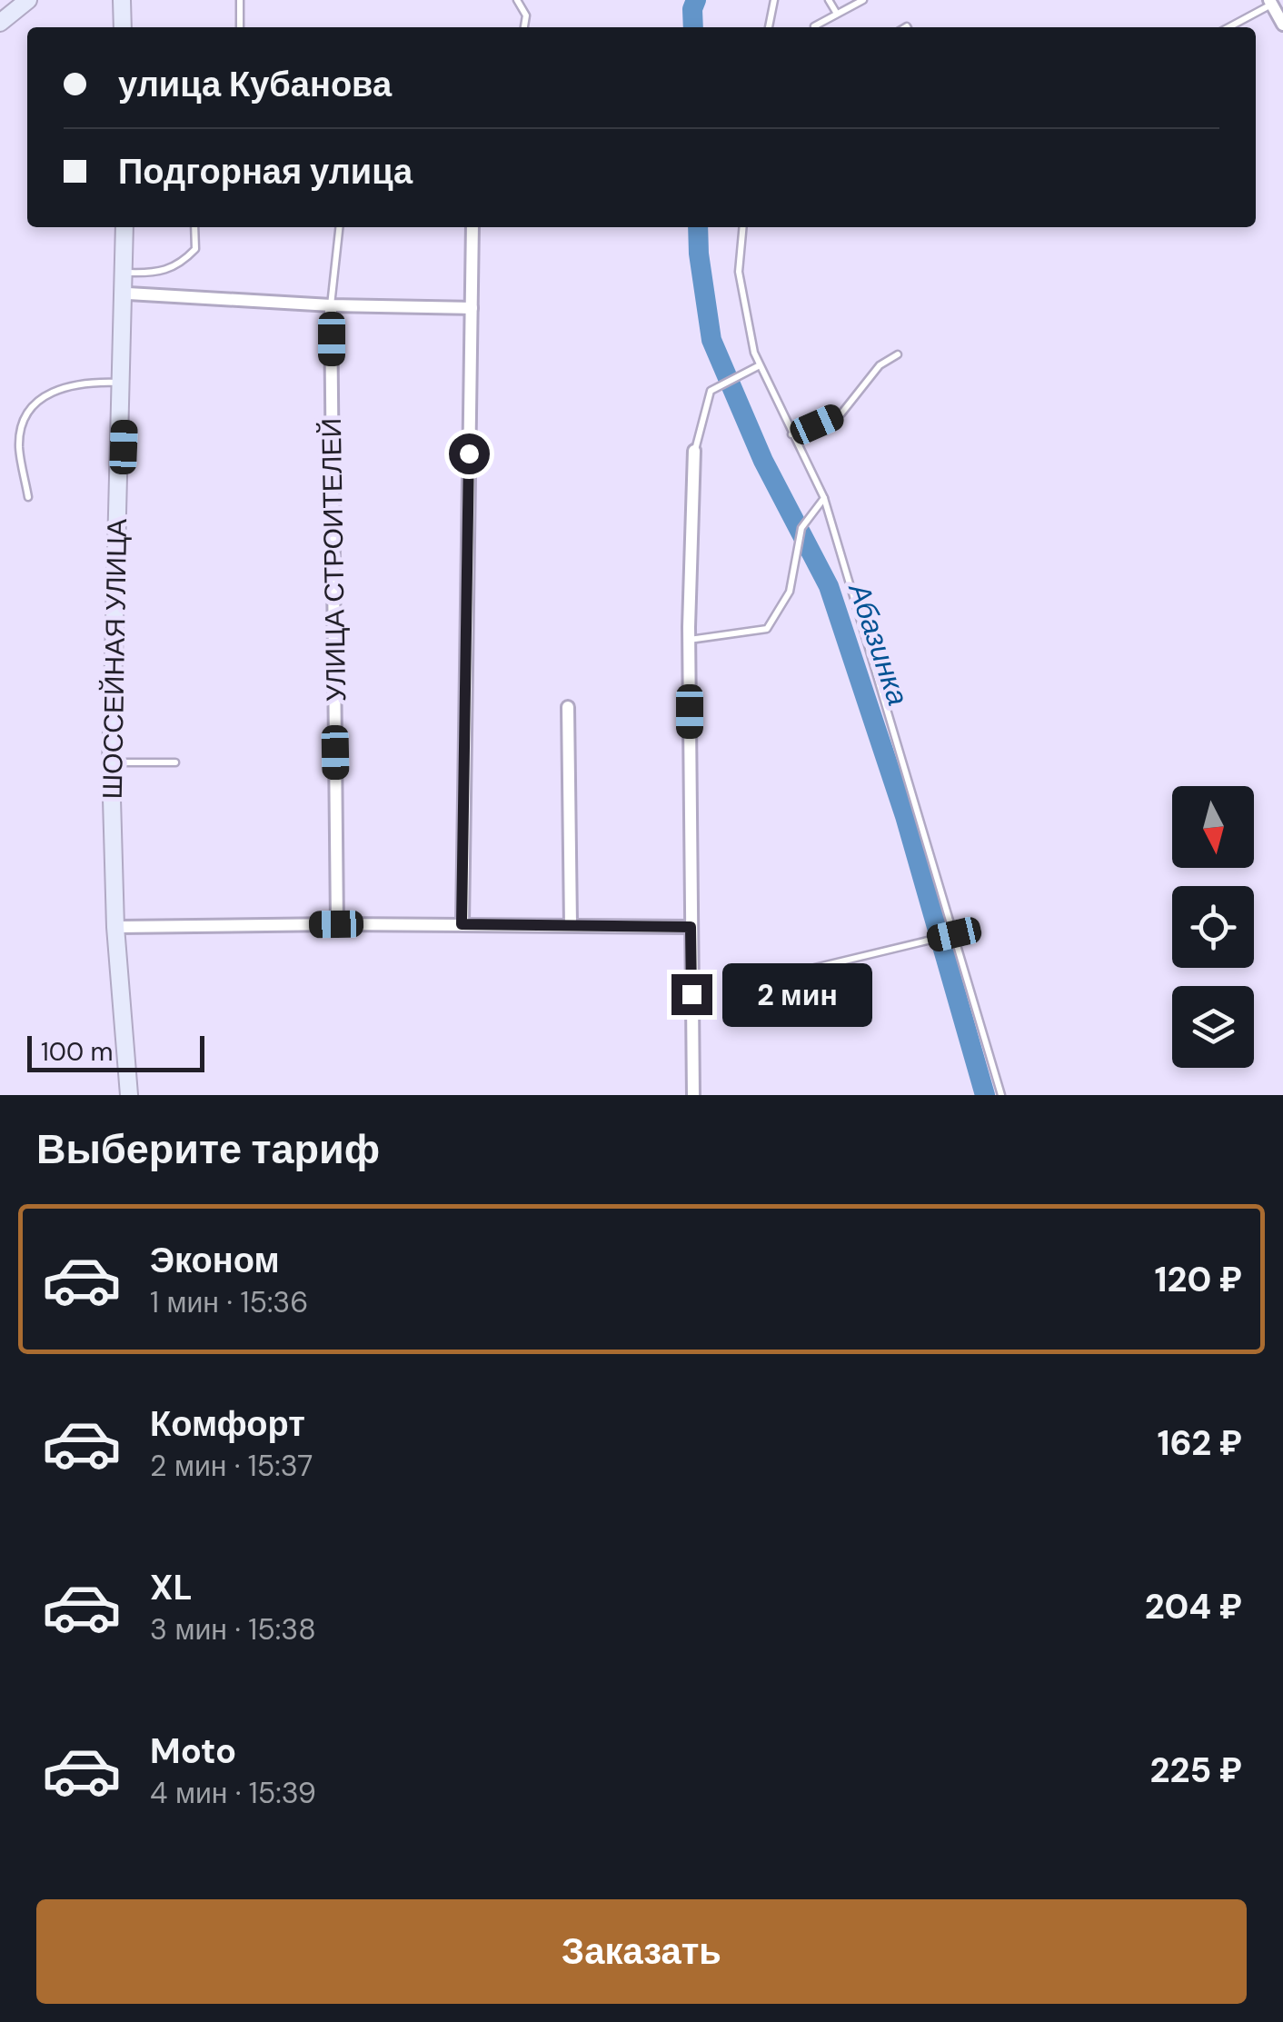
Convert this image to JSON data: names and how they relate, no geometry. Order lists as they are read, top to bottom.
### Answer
{
  "streets": {
    "main road": ["ШОССЕЙНАЯ УЛИЦА"],
    "street": ["УЛИЦА СТРОИТЕЛЕЙ"]
  },
  "water": ["Абазинка"],
  "scale_bar": "100 m",
  "north": "bottom",
  "page": {
    "banner": ["улица Кубанова", "Подгорная улица"],
    "bubble": "2 мин",
    "scale": "100 m",
    "heading": "Выберите тариф",
    "list": [
      {
        "name": "Эконом",
        "note": "1 мин · 15:36",
        "value": "120 ₽"
      },
      {
        "name": "Комфорт",
        "note": "2 мин · 15:37",
        "value": "162 ₽"
      },
      {
        "name": "XL",
        "note": "3 мин · 15:38",
        "value": "204 ₽"
      },
      {
        "name": "Moto",
        "note": "4 мин · 15:39",
        "value": "225 ₽"
      }
    ],
    "buttons": "Заказать"
  }
}
